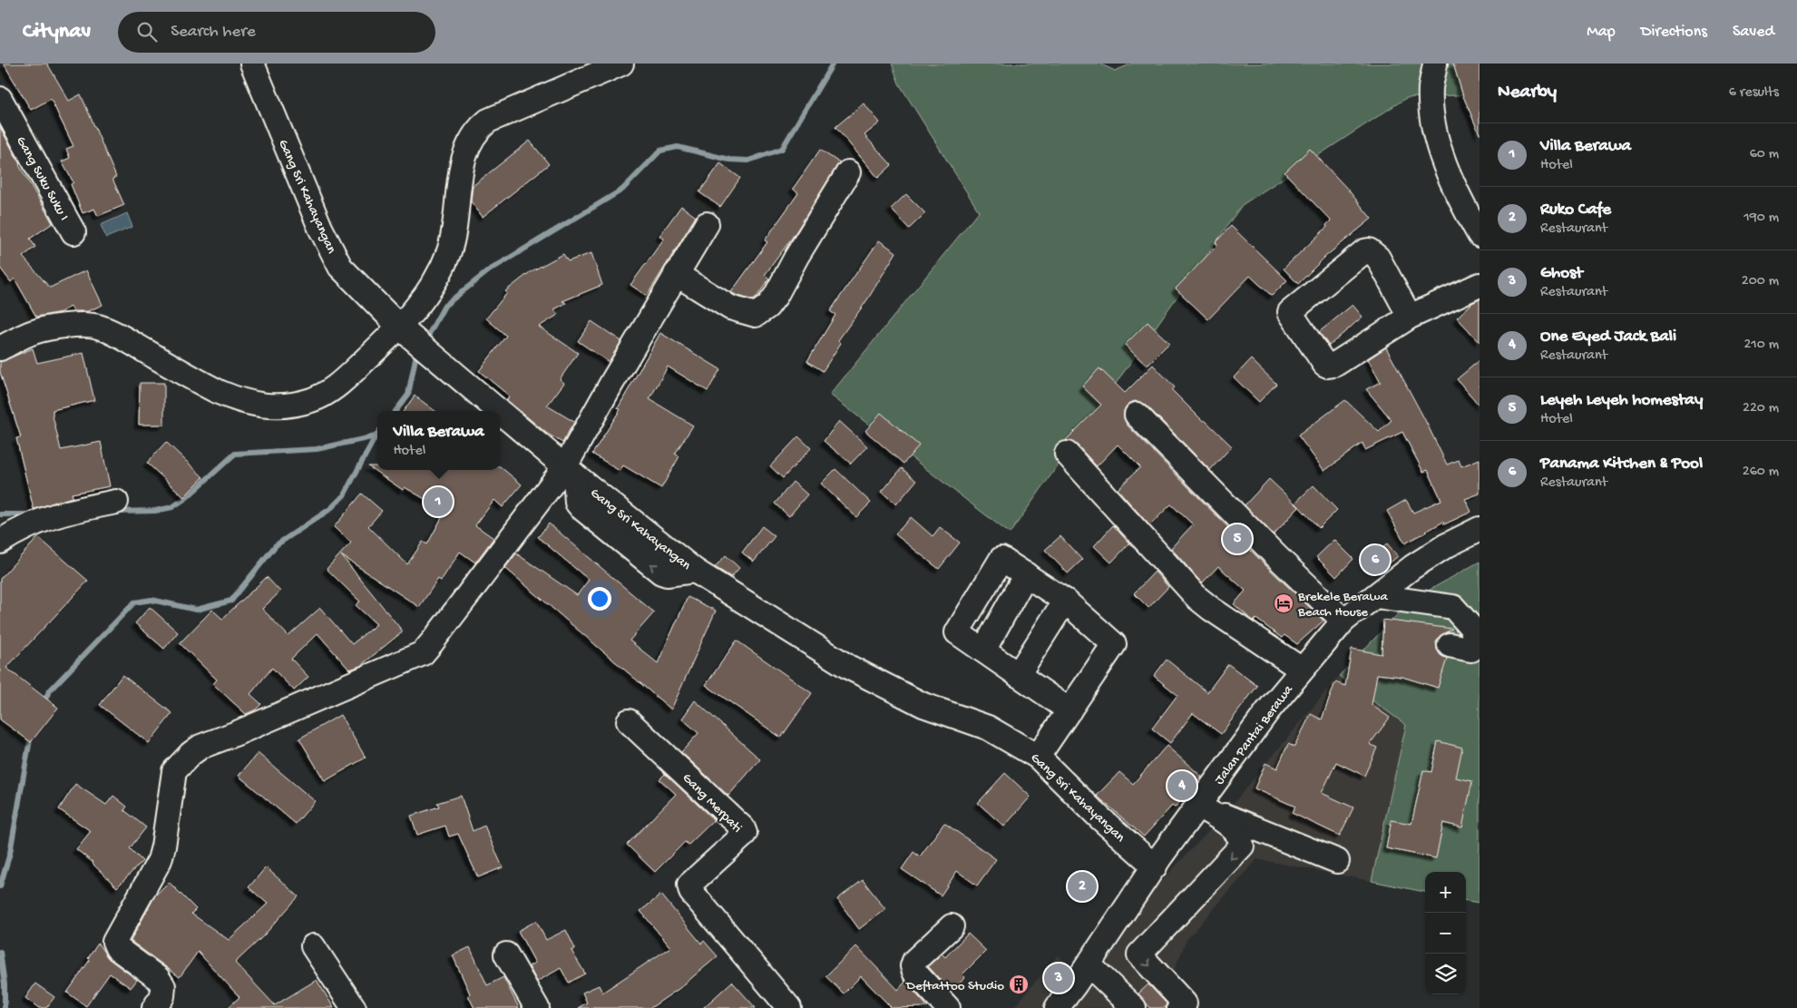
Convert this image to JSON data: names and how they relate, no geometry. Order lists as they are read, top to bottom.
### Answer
{
  "streets": {
    "street": [
      "Gang Suku Suku I",
      "Gang Sri Kahayangan",
      "Jalan Pantai Berawa",
      "Gang Merpati"
    ]
  },
  "crossings": [
    ["Gang Sri Kahayangan", "Jalan Pantai Berawa"]
  ],
  "places": {
    "hotel": ["Brekele Berawa Beach House"],
    "building": ["Deftattoo Studio"]
  },
  "page": {
    "header": "Citynav",
    "search": "Search here",
    "nav": ["Map", "Directions", "Saved"],
    "heading": ["Nearby", "6 results"],
    "list": [
      {
        "mark": "1",
        "name": "Villa Berawa",
        "note": "Hotel",
        "value": "60 m"
      },
      {
        "mark": "2",
        "name": "Ruko Cafe",
        "note": "Restaurant",
        "value": "190 m"
      },
      {
        "mark": "3",
        "name": "Ghost",
        "note": "Restaurant",
        "value": "200 m"
      },
      {
        "mark": "4",
        "name": "One Eyed Jack Bali",
        "note": "Restaurant",
        "value": "210 m"
      },
      {
        "mark": "5",
        "name": "Leyeh Leyeh homestay",
        "note": "Hotel",
        "value": "220 m"
      },
      {
        "mark": "6",
        "name": "Panama Kitchen & Pool",
        "note": "Restaurant",
        "value": "260 m"
      }
    ],
    "popup": ["Villa Berawa", "Hotel"],
    "pins": [
      "1",
      "5",
      "6",
      "4",
      "2",
      "3"
    ],
    "map_buttons": ["+", "−"]
  }
}
